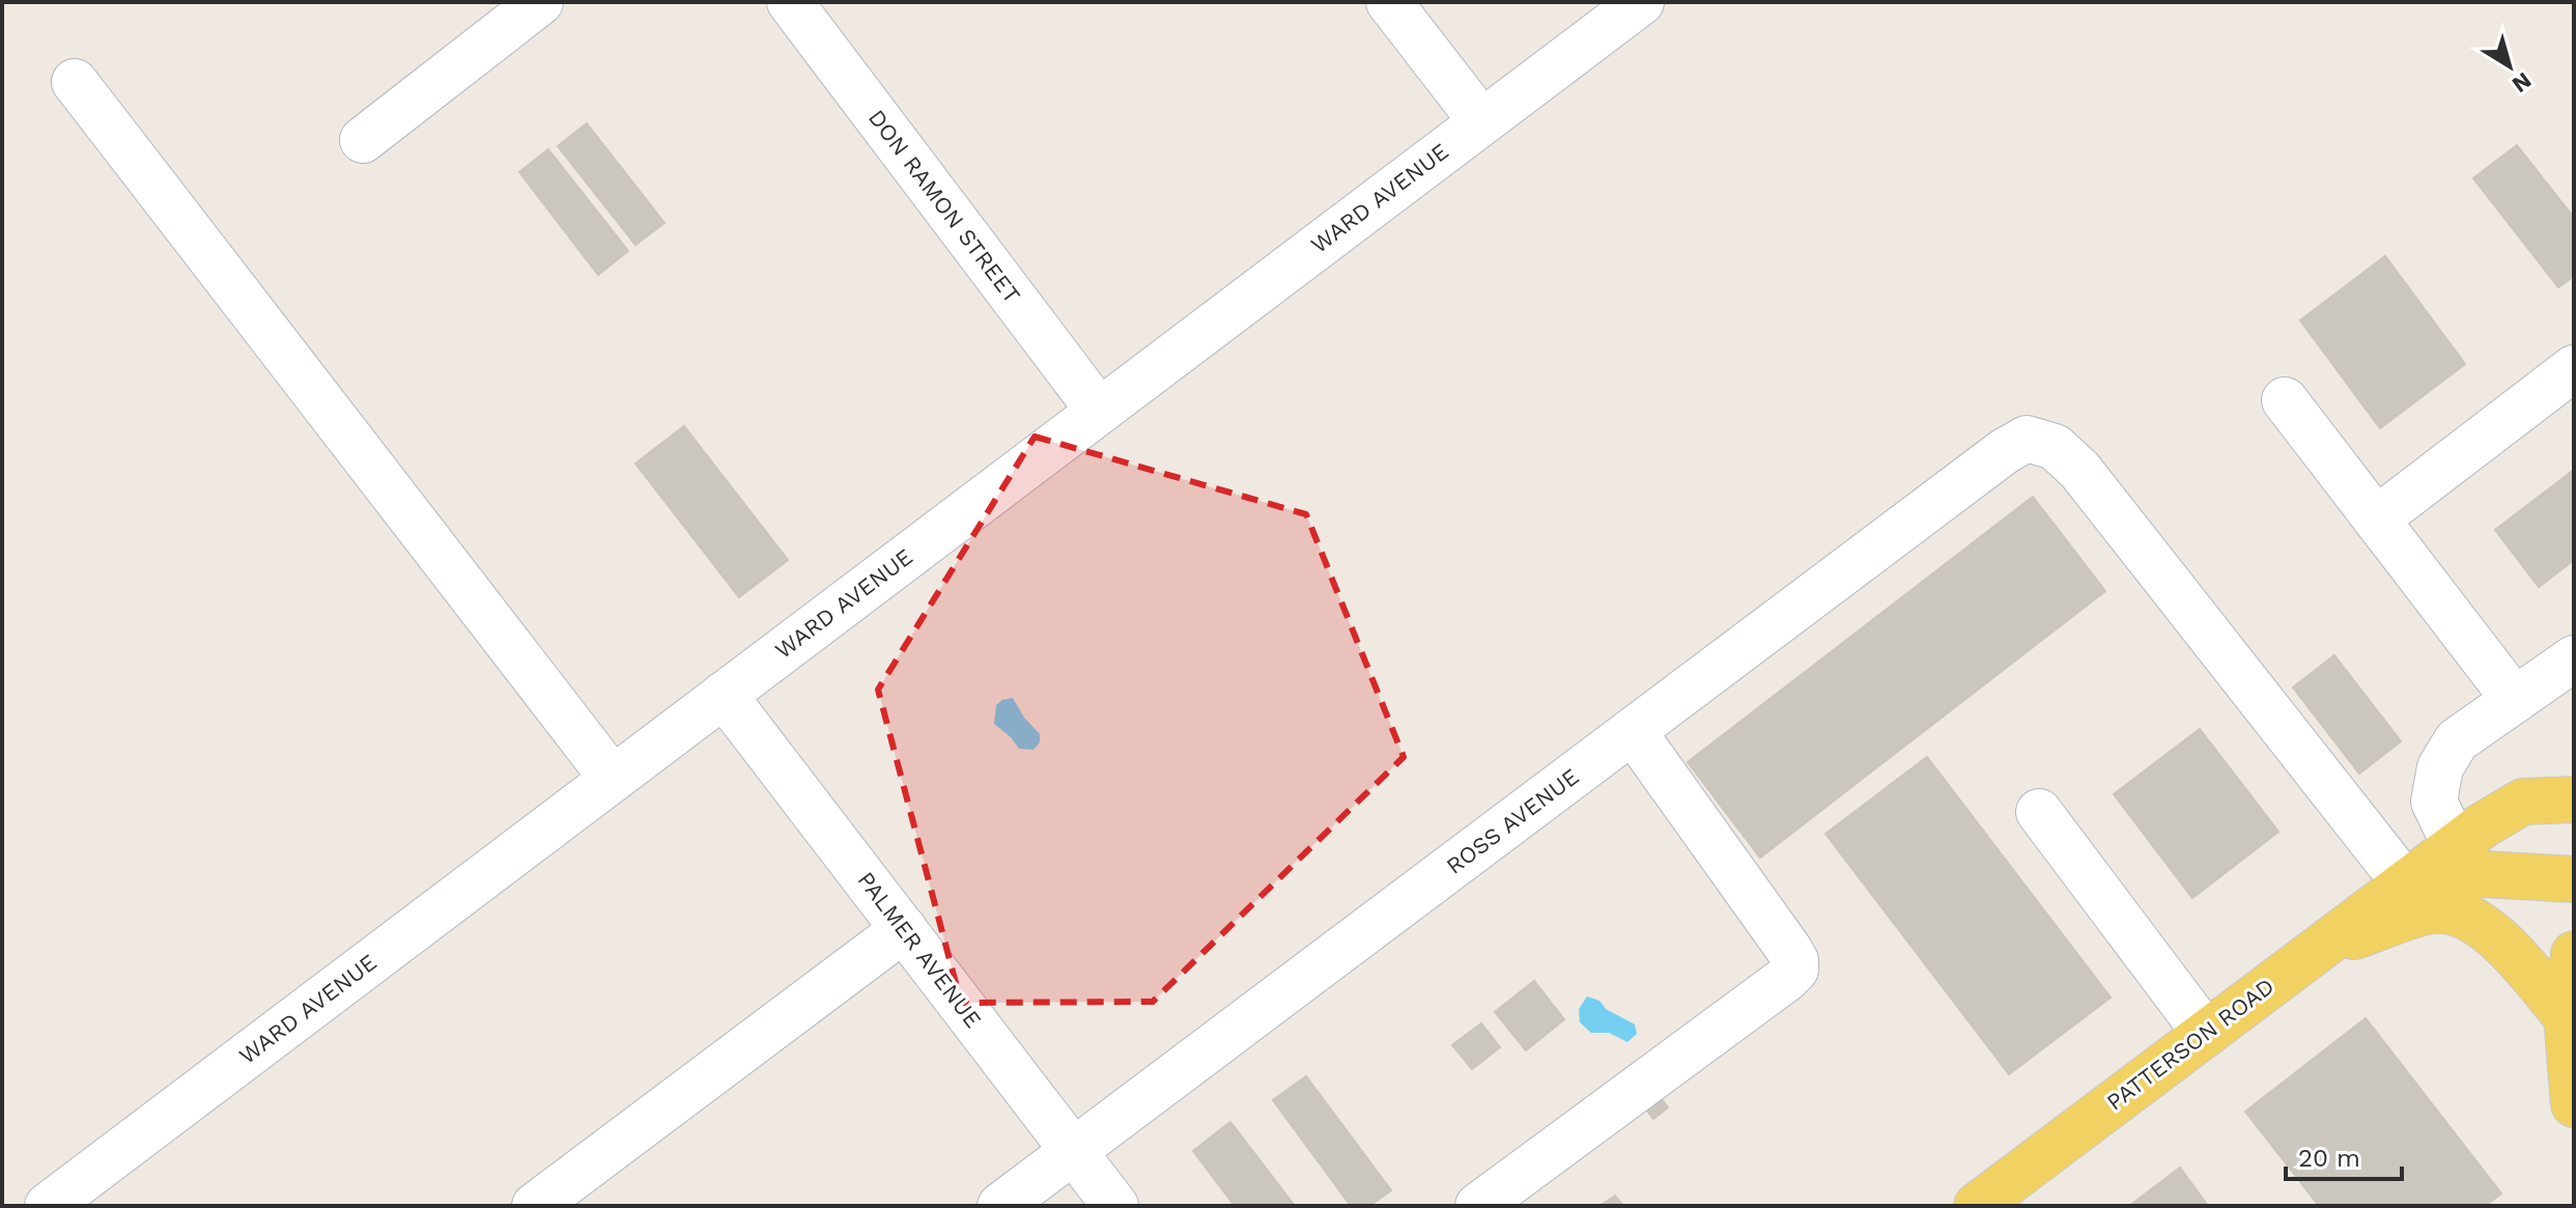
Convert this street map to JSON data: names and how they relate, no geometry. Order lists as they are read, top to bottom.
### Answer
{
  "streets": {
    "main road": ["PATTERSON ROAD"],
    "street": [
      "WARD AVENUE",
      "DON RAMON STREET",
      "ROSS AVENUE",
      "PALMER AVENUE"
    ]
  },
  "crossings": [
    ["WARD AVENUE", "DON RAMON STREET"],
    ["WARD AVENUE", "PALMER AVENUE"],
    ["ROSS AVENUE", "PALMER AVENUE"],
    ["ROSS AVENUE", "PATTERSON ROAD"]
  ],
  "scale_bar": "20 m",
  "north": "bottom right"
}
